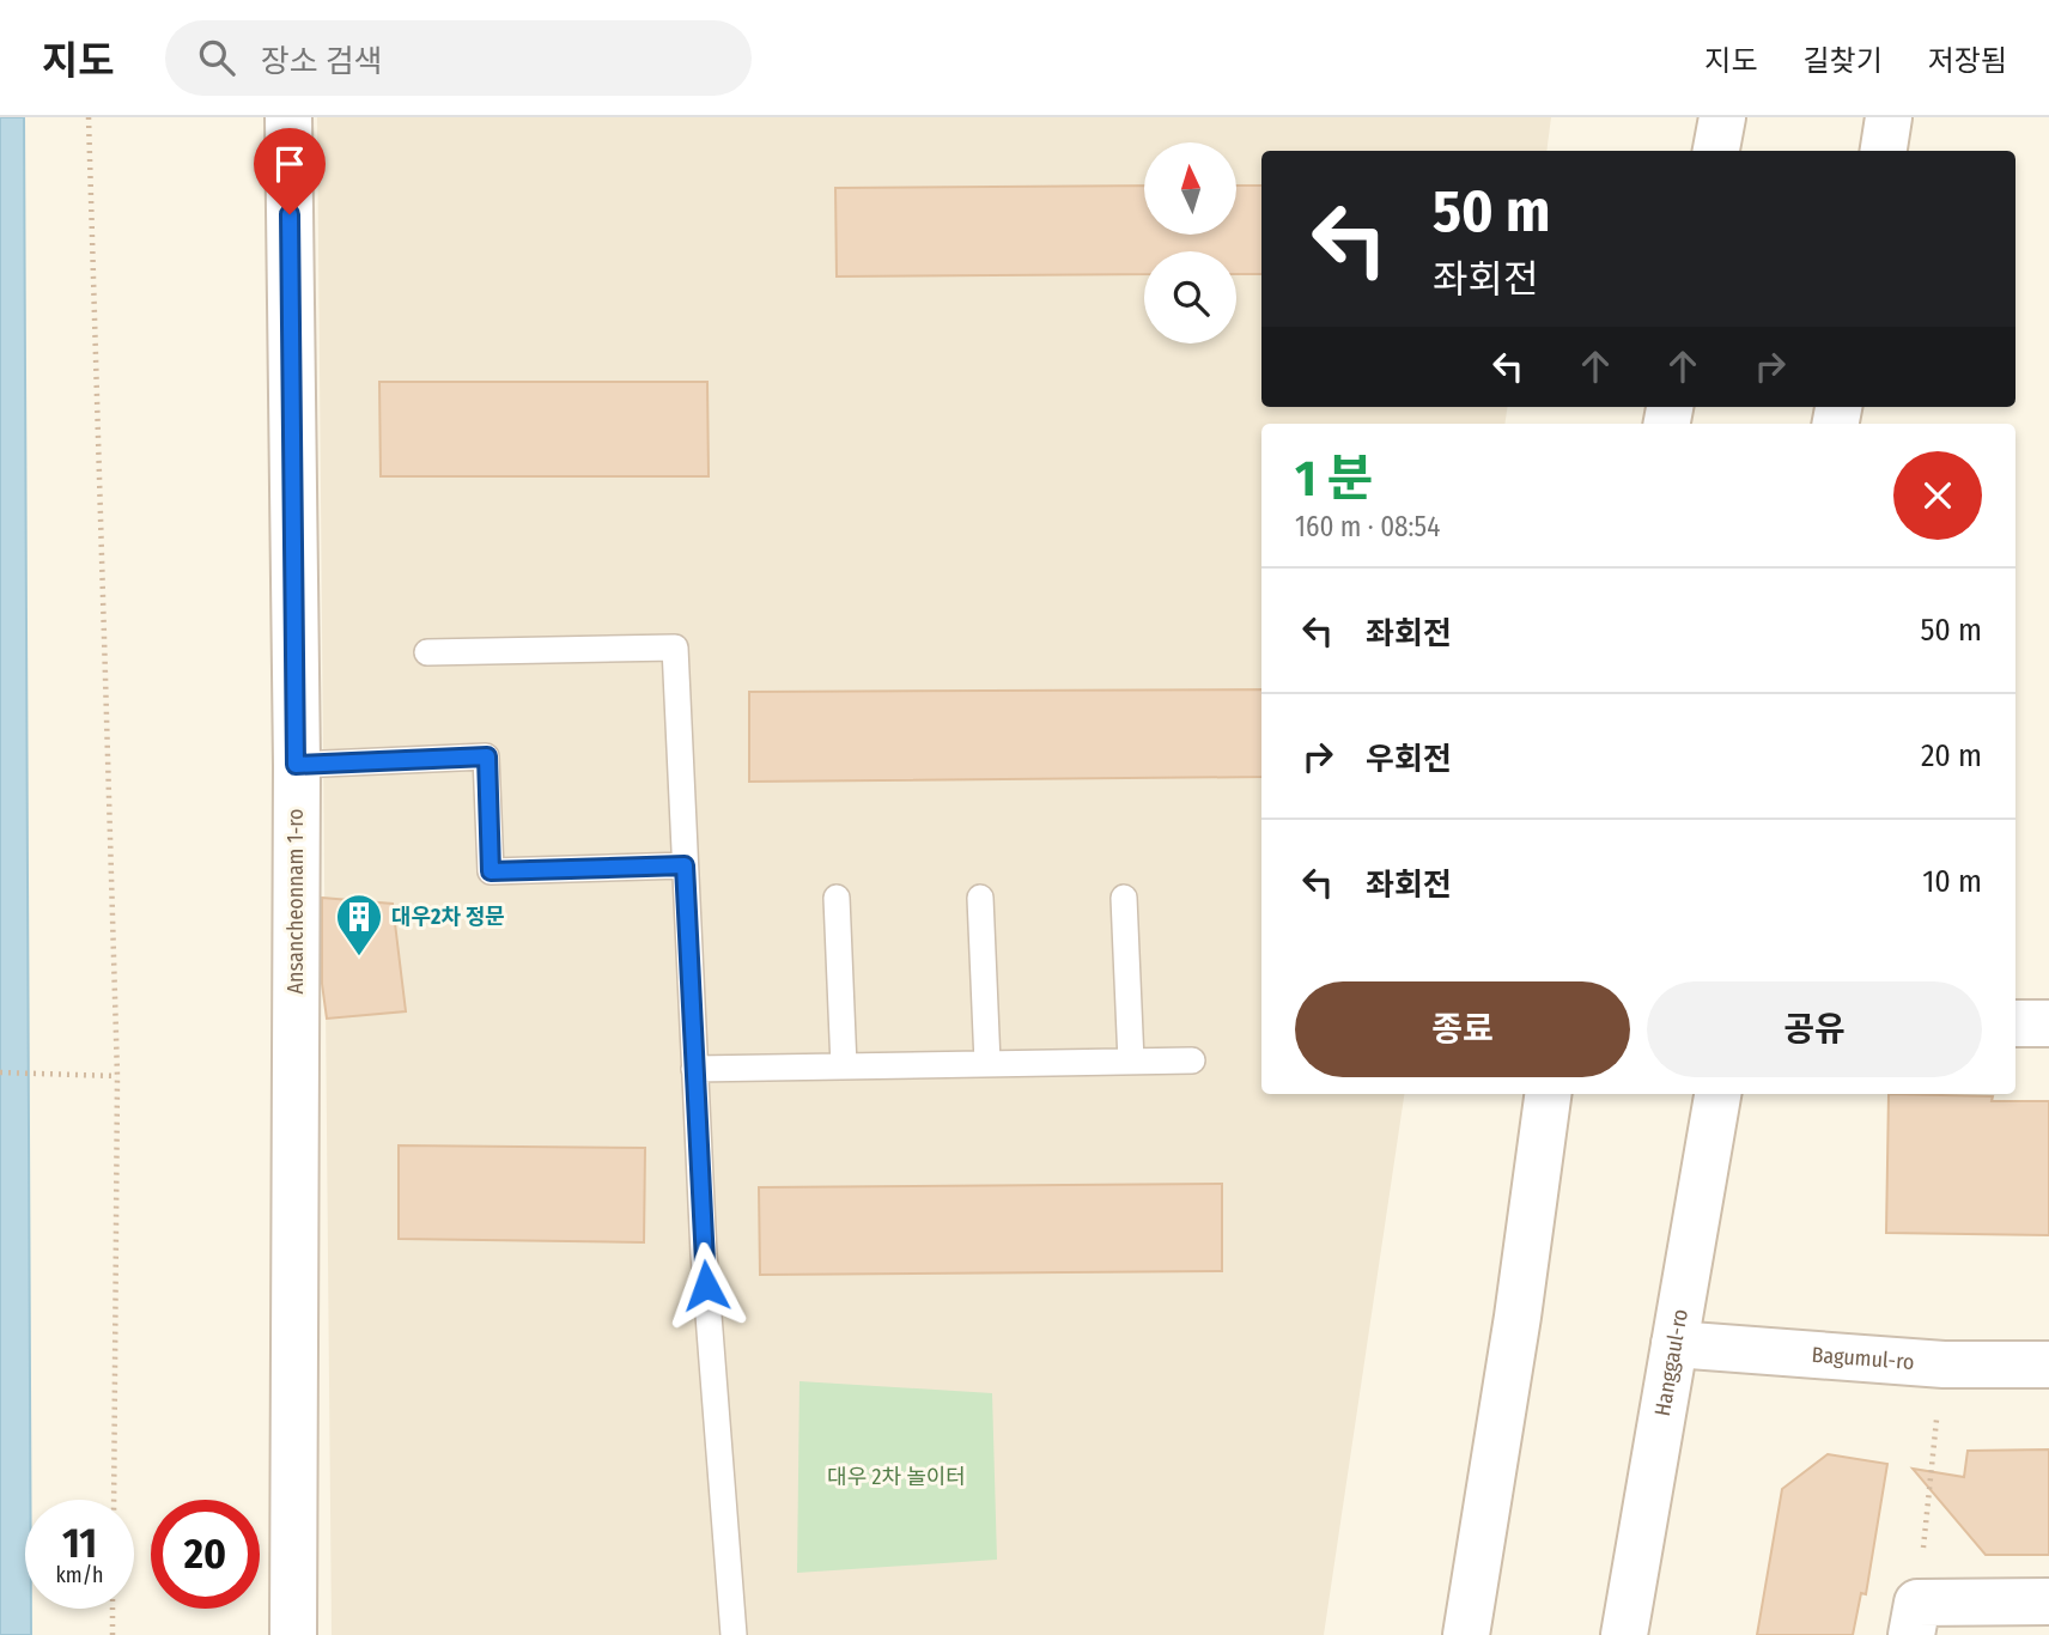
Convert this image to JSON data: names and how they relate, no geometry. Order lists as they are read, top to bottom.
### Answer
{
  "streets": {
    "street": ["Ansancheonnam 1-ro", "Bagumul-ro", "Hanggaul-ro"]
  },
  "crossings": [
    ["Bagumul-ro", "Hanggaul-ro"]
  ],
  "parks": ["대우 2차 놀이터"],
  "places": {
    "building": ["대우2차 정문"]
  },
  "north": "top",
  "page": {
    "header": "지도",
    "search": "장소 검색",
    "nav": ["지도", "길찾기", "저장됨"],
    "turn": ["50 m", "좌회전"],
    "heading": ["1 분", "160 m · 08:54"],
    "list": [
      {
        "name": "좌회전",
        "value": "50 m"
      },
      {
        "name": "우회전",
        "value": "20 m"
      },
      {
        "name": "좌회전",
        "value": "10 m"
      }
    ],
    "buttons": ["종료", "공유"],
    "speed": "11 km/h",
    "limit": "20"
  }
}
